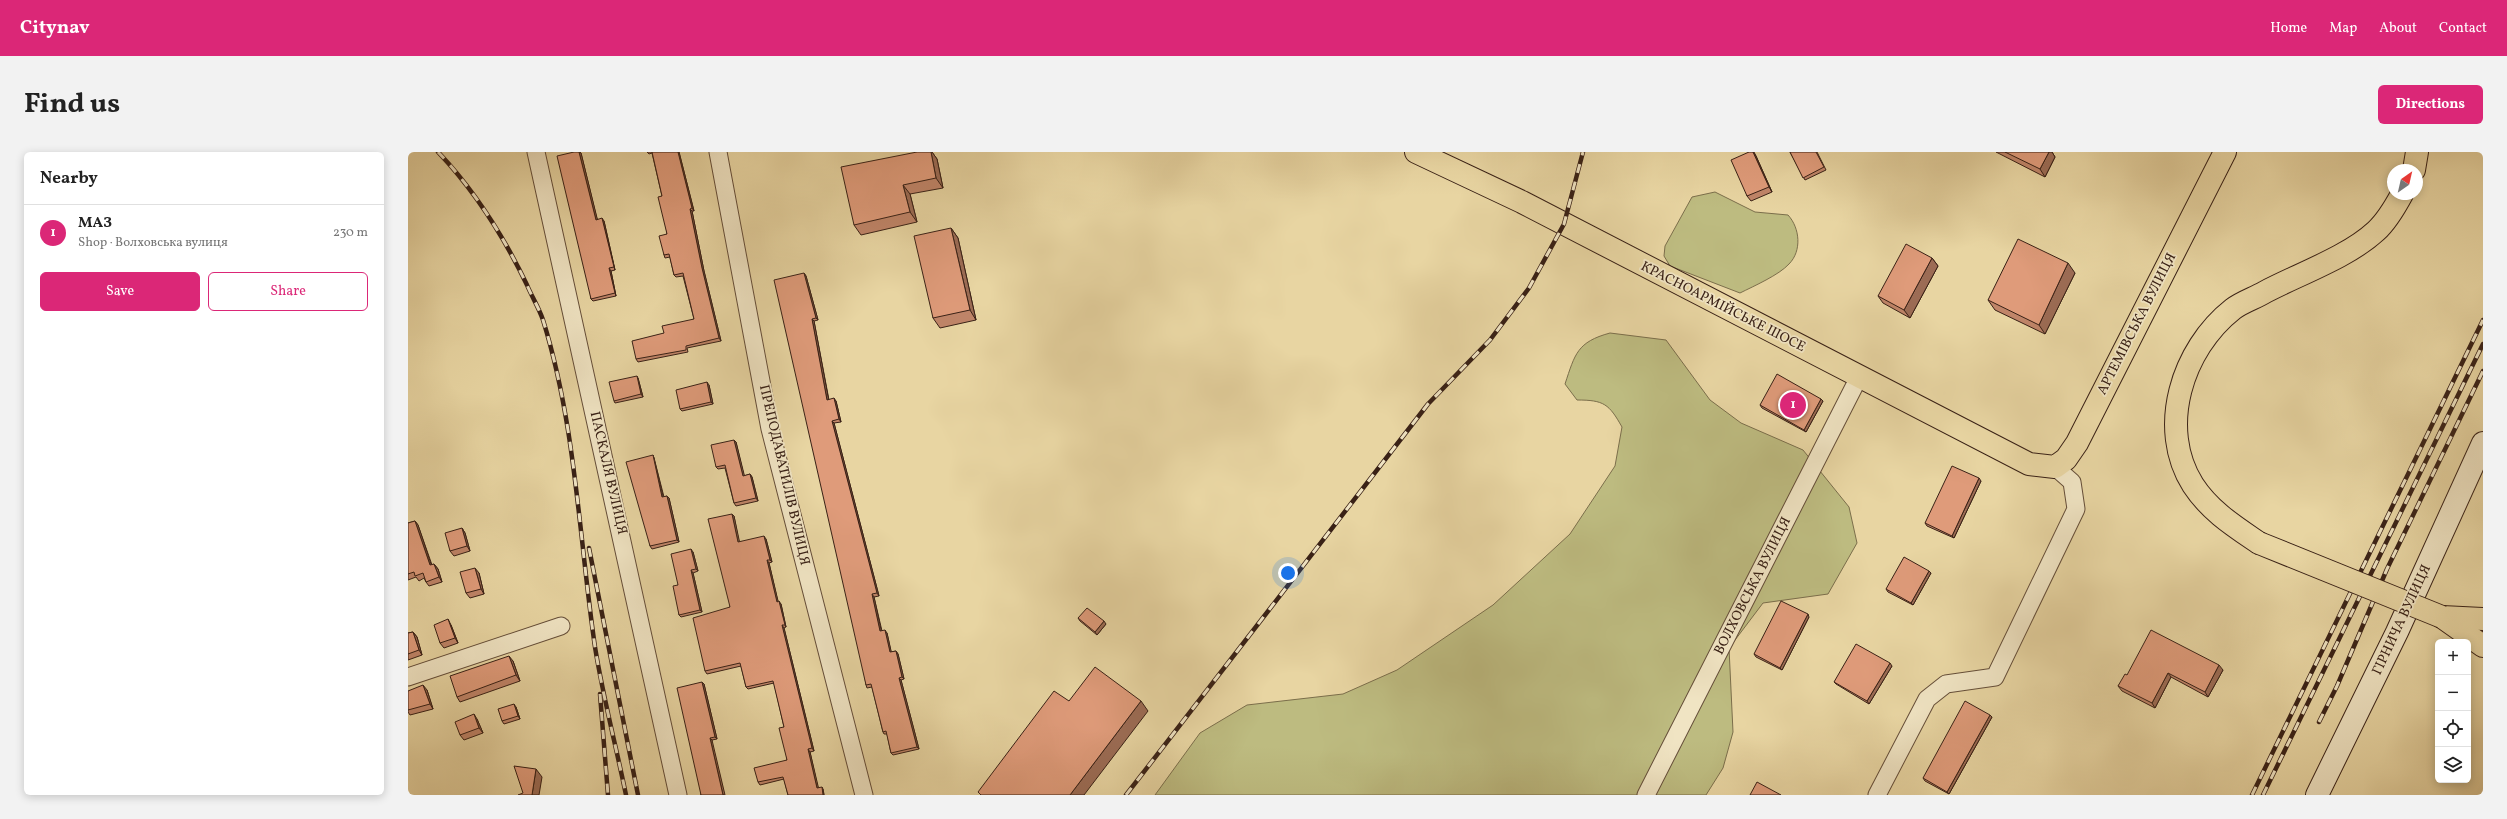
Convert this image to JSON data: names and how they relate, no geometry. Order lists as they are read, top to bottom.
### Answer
{
  "streets": {
    "main road": ["КРАСНОАРМІЙСЬКЕ ШОСЕ", "АРТЕМІВСЬКА ВУЛИЦЯ", "ГІРНИЧА ВУЛИЦЯ"],
    "street": ["ПАСКАЛЯ ВУЛИЦЯ", "ПРЕПОДАВАТИЛІВ ВУЛИЦЯ", "ВОЛХОВСЬКА ВУЛИЦЯ"]
  },
  "crossings": [
    ["КРАСНОАРМІЙСЬКЕ ШОСЕ", "АРТЕМІВСЬКА ВУЛИЦЯ"],
    ["КРАСНОАРМІЙСЬКЕ ШОСЕ", "ВОЛХОВСЬКА ВУЛИЦЯ"]
  ],
  "north": "top right",
  "page": {
    "header": "Citynav",
    "nav": [
      "Home",
      "Map",
      "About",
      "Contact"
    ],
    "title": "Find us",
    "buttons": [
      "Directions",
      ["Save", "Share"]
    ],
    "heading": "Nearby",
    "list": [
      {
        "mark": "1",
        "name": "МАЗ",
        "note": "Shop · Волховська вулиця",
        "value": "230 m"
      }
    ],
    "pins": "1",
    "map_buttons": ["+", "−"]
  }
}
